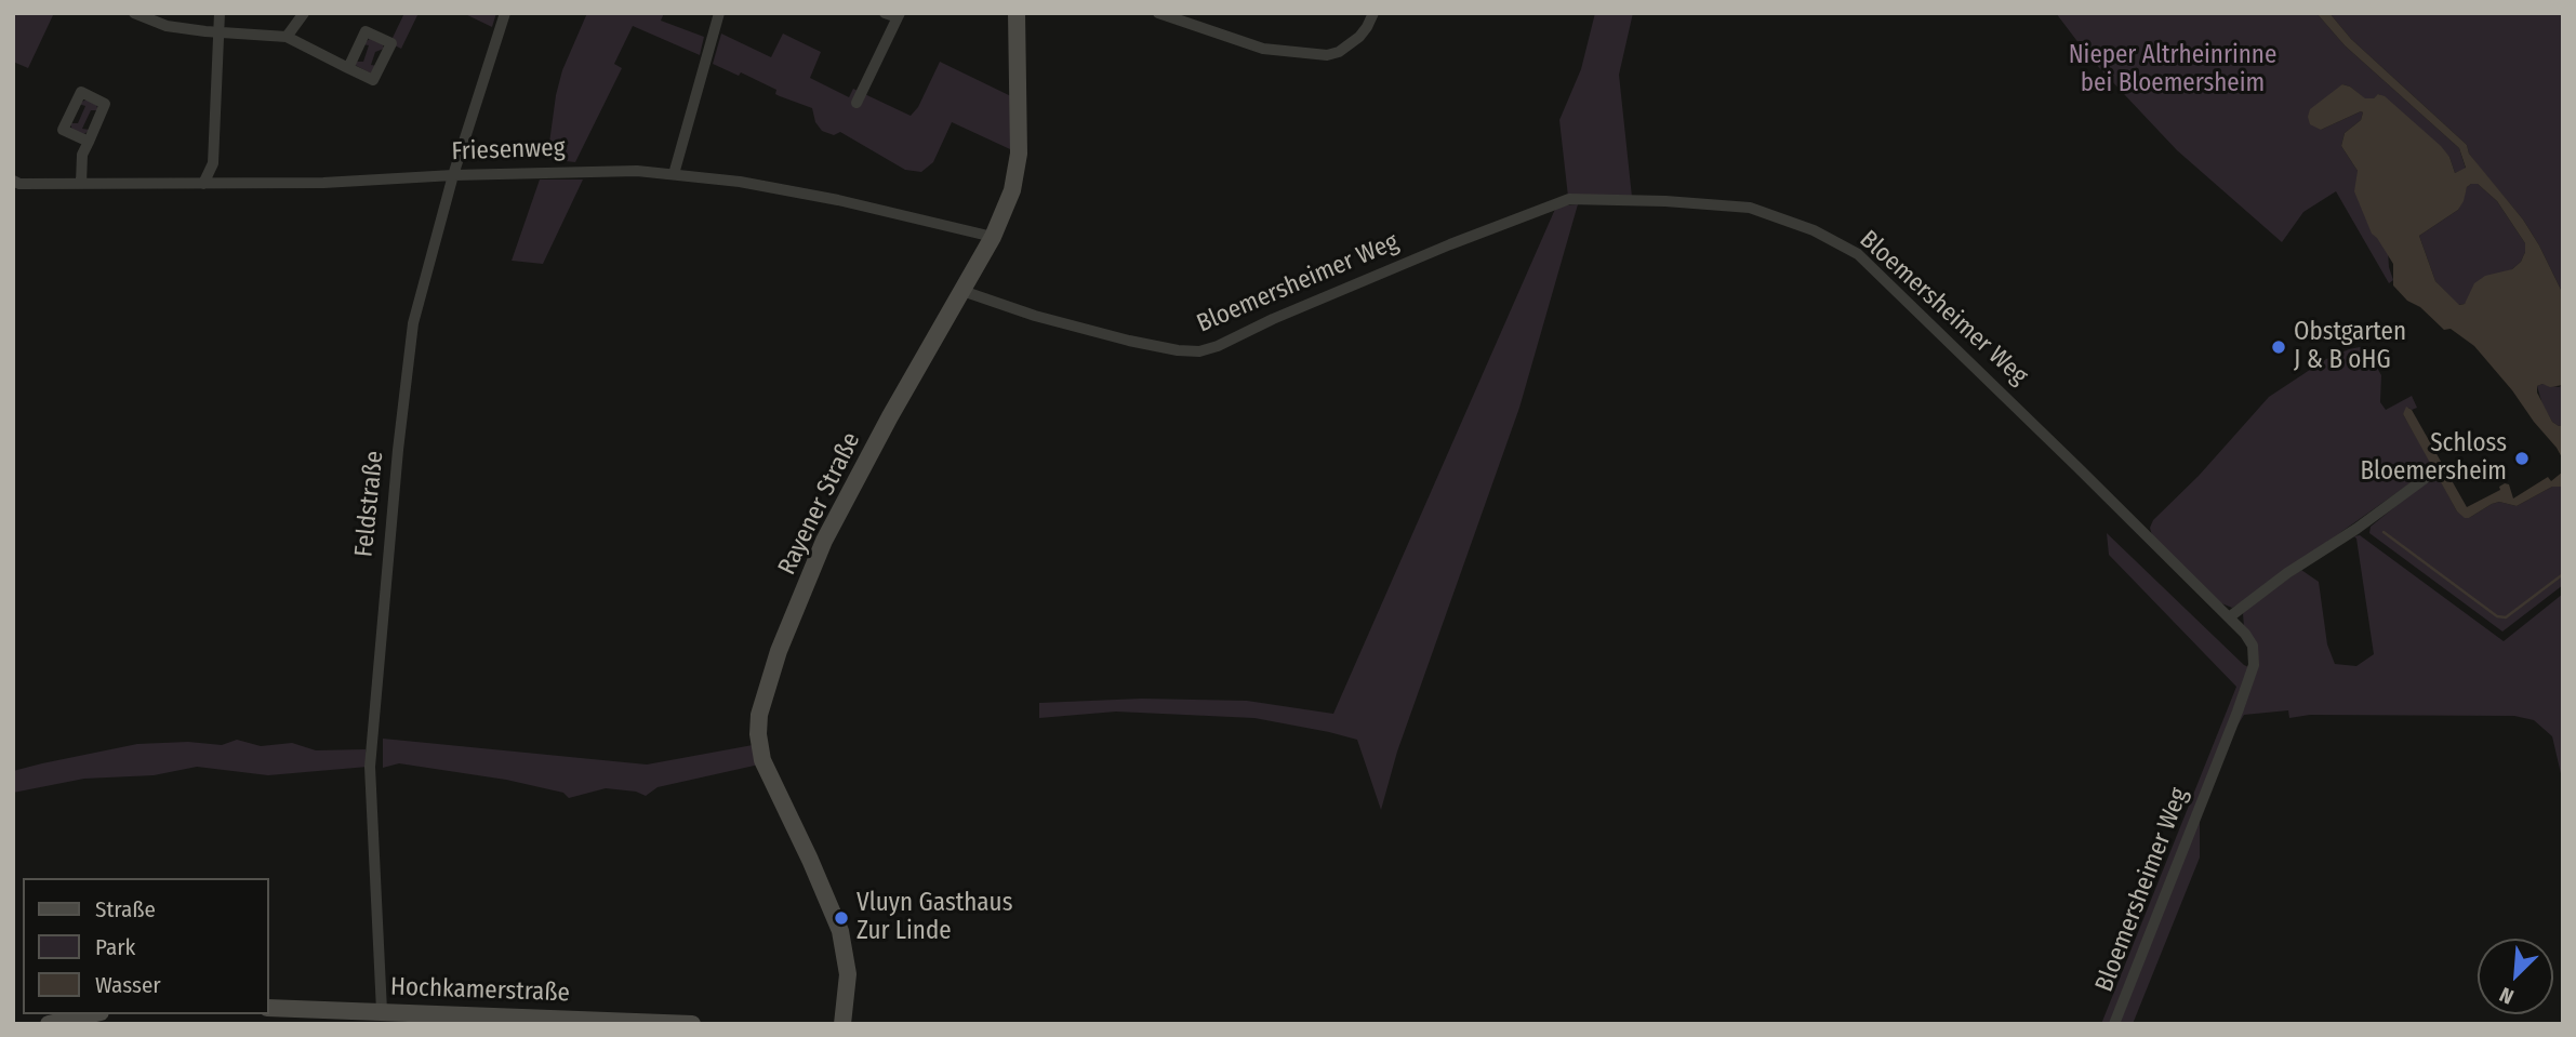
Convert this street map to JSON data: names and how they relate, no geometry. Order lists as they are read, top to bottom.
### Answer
{
  "streets": {
    "street": [
      "Friesenweg",
      "Bloemersheimer Weg",
      "Feldstraße",
      "Rayener Straße",
      "Hochkamerstraße"
    ]
  },
  "crossings": [
    ["Friesenweg", "Feldstraße"],
    ["Friesenweg", "Rayener Straße"],
    ["Bloemersheimer Weg", "Rayener Straße"],
    ["Feldstraße", "Hochkamerstraße"]
  ],
  "parks": ["Nieper Altrheinrinne bei Bloemersheim"],
  "places": ["Obstgarten J & B oHG", "Schloss Bloemersheim", "Vluyn Gasthaus Zur Linde"],
  "legend": ["Straße", "Park", "Wasser"],
  "north": "bottom left"
}
